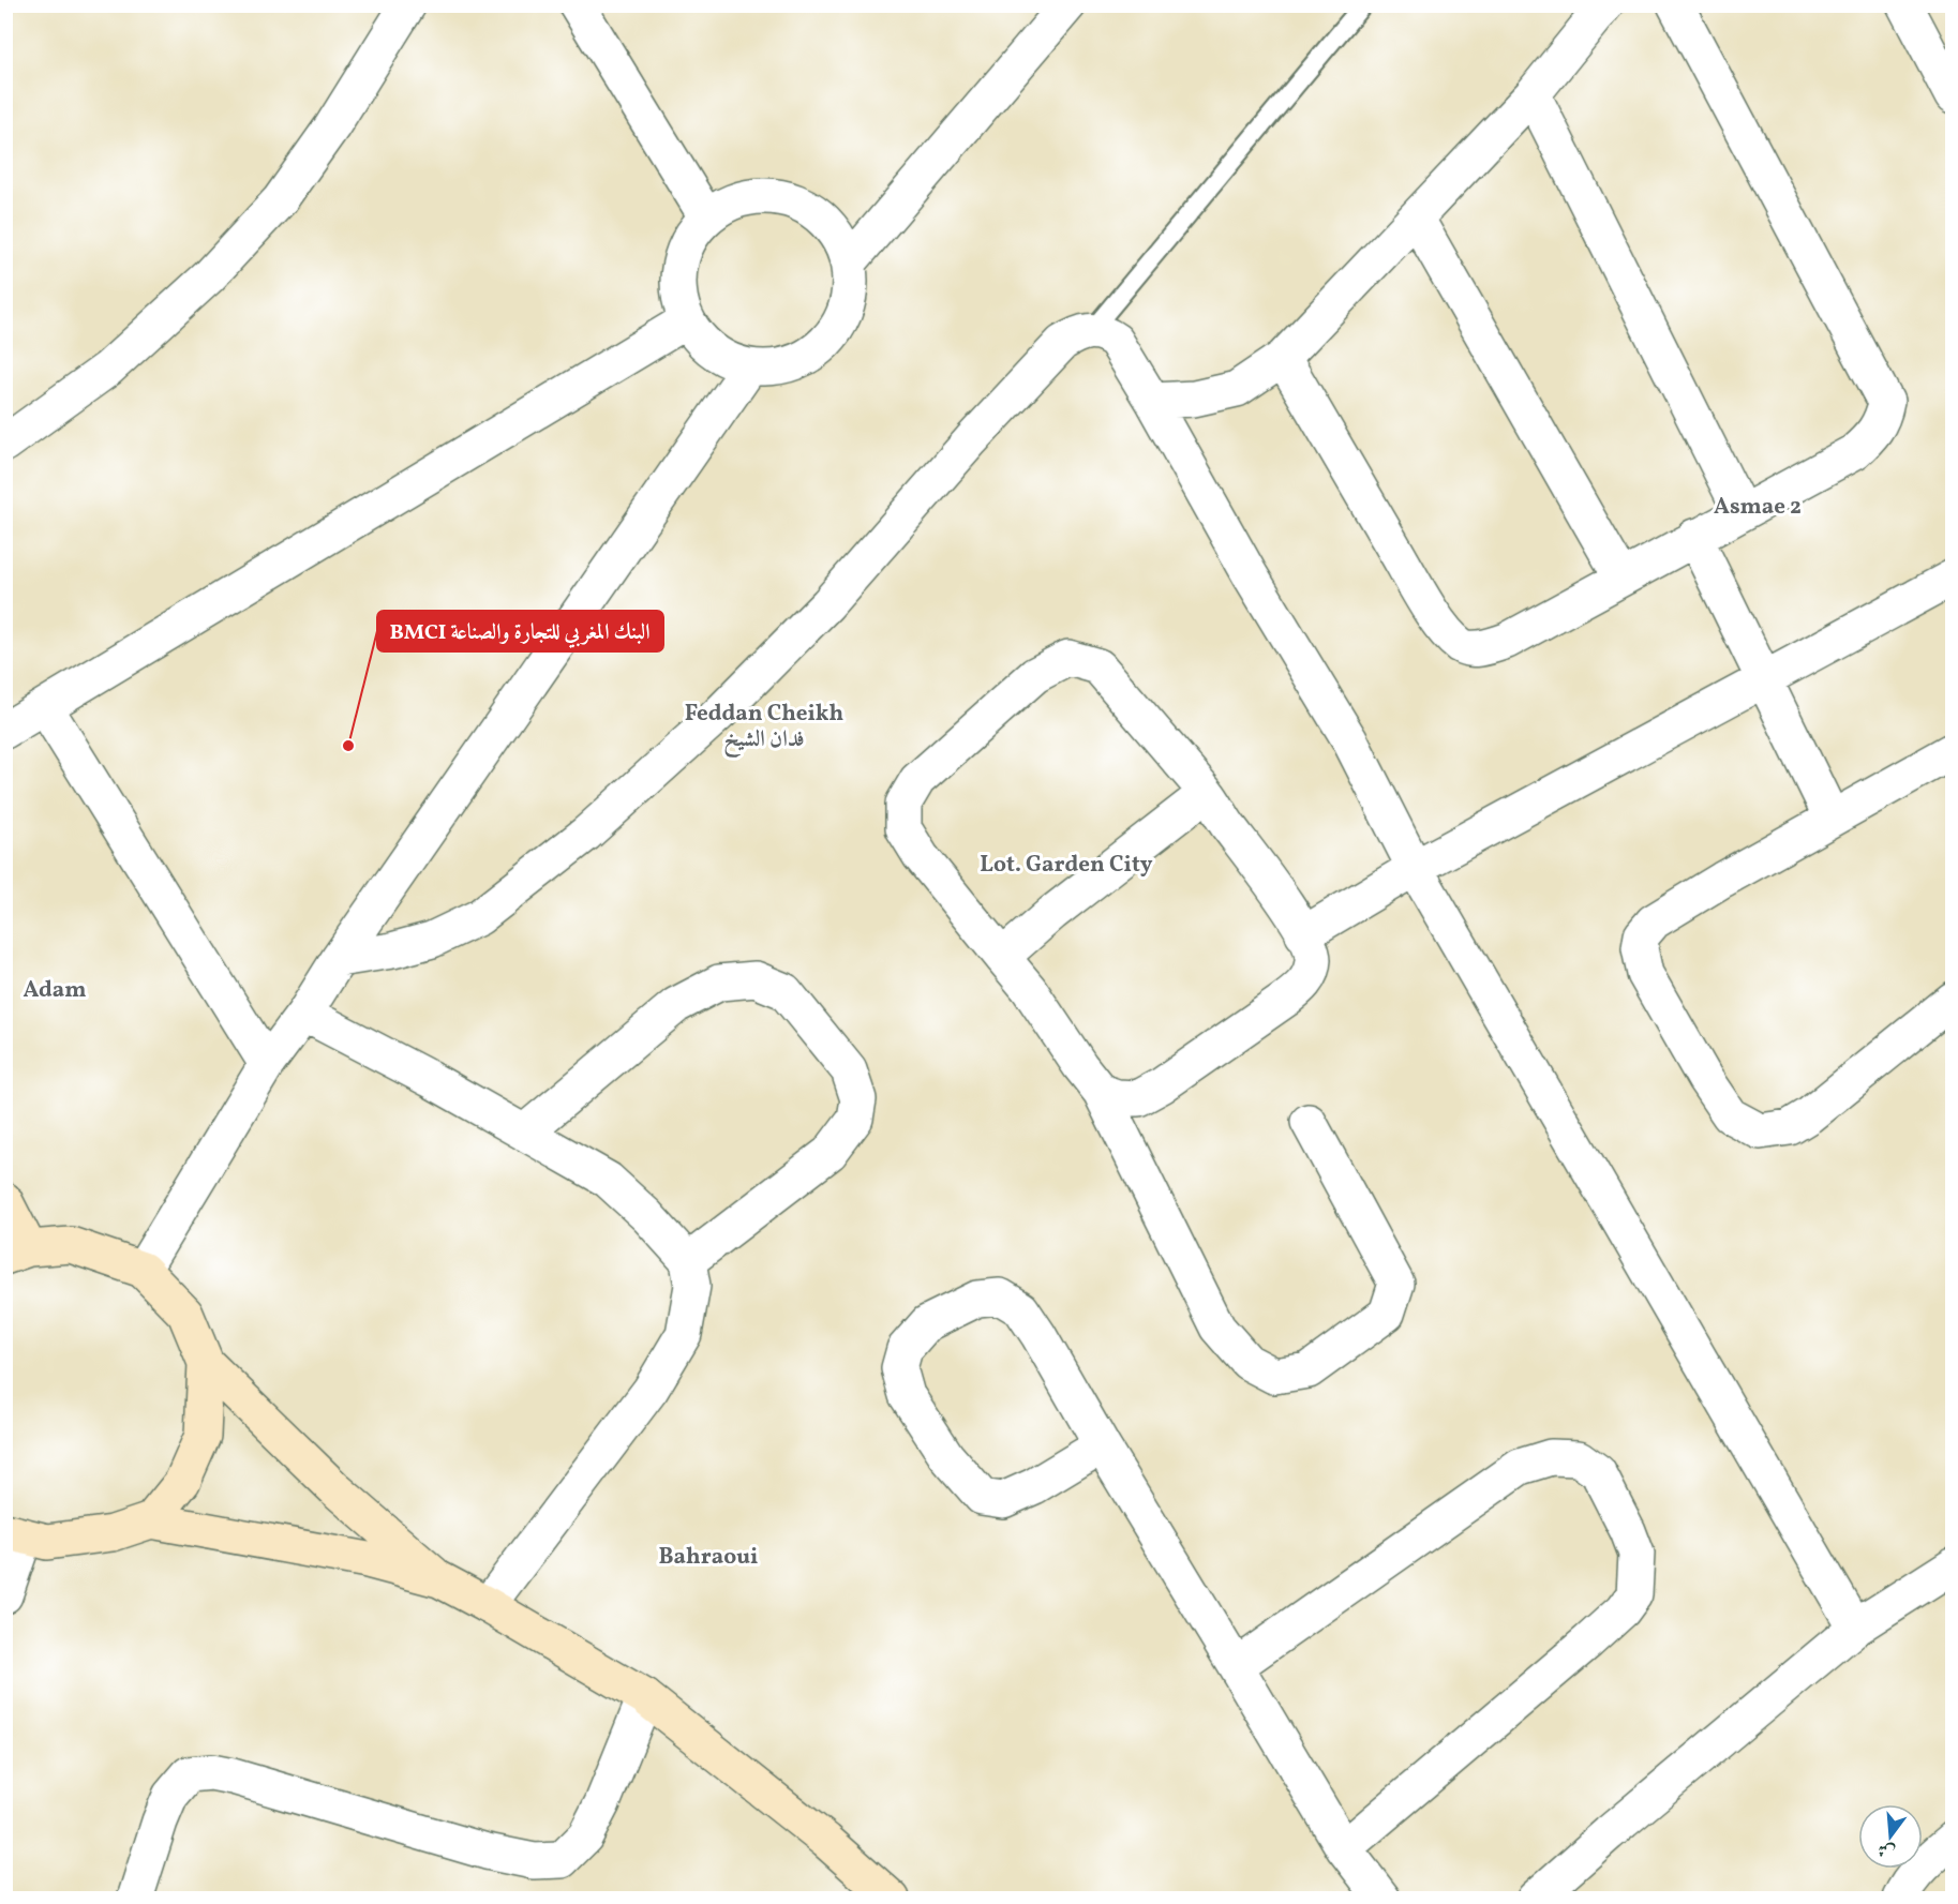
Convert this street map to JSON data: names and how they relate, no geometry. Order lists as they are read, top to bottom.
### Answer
{
  "districts": [
    "Asmae 2",
    "Feddan Cheikh فدان الشيخ",
    "Lot. Garden City",
    "Adam",
    "Bahraoui"
  ],
  "places": ["BMCI البنك المغربي للتجارة والصناعة"],
  "north": "bottom"
}
